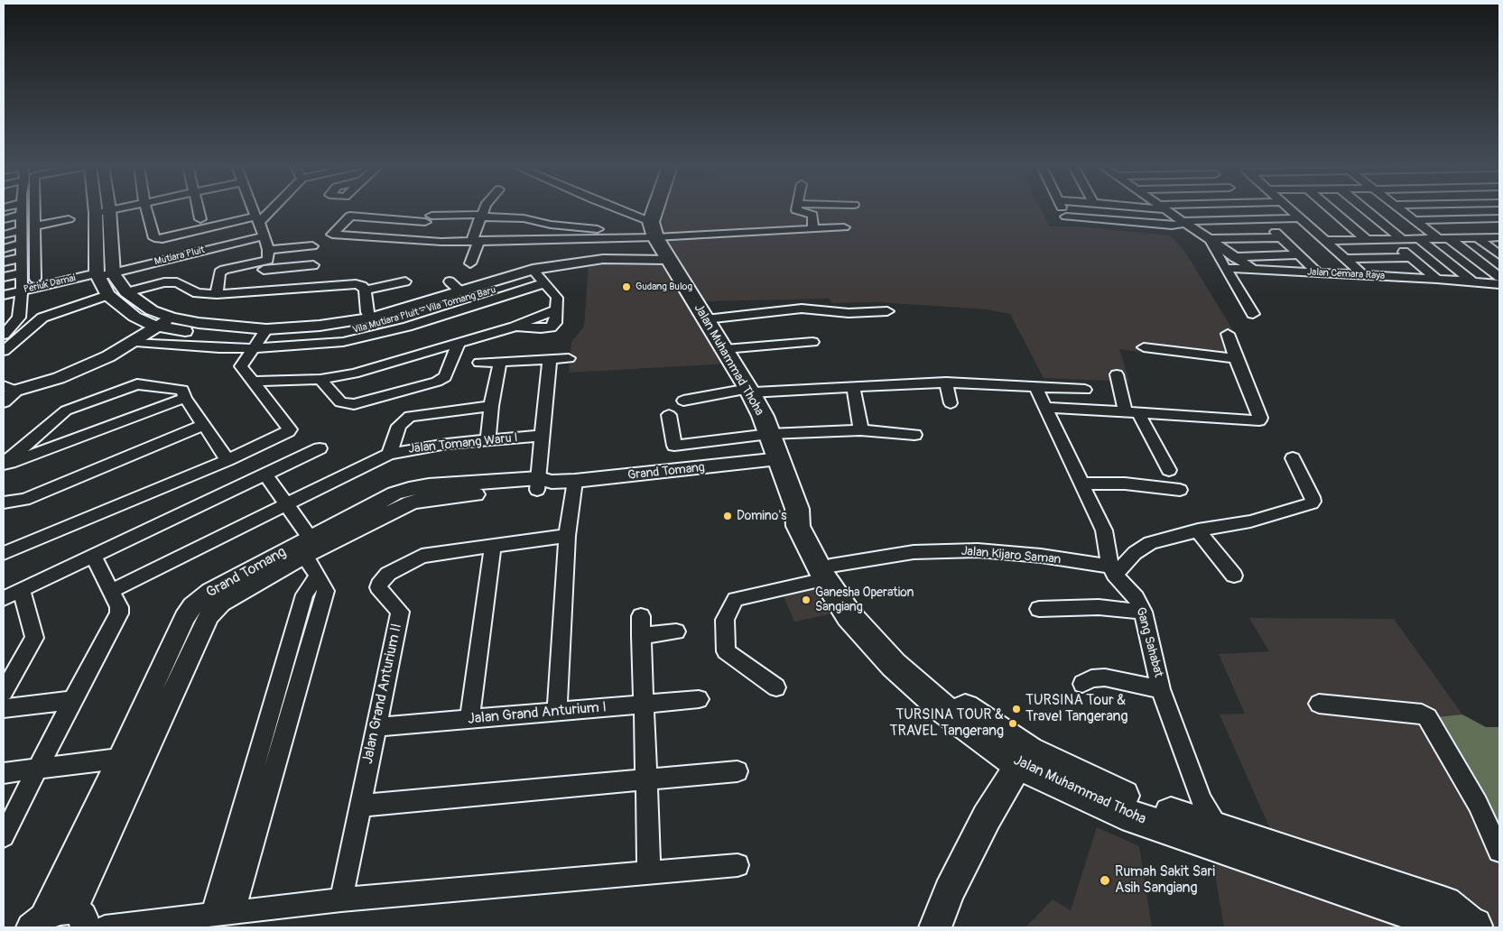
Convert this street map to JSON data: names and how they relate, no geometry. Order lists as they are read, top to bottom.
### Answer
{
  "streets": {
    "main road": ["Jalan Muhammad Thoha"],
    "street": [
      "Mutiara Pluit",
      "Jalan Cemara Raya",
      "Periuk Damai",
      "Vila Mutiara Pluit - Vila Tomang Baru",
      "Jalan Tomang Waru I",
      "Grand Tomang",
      "Jalan Kijaro Saman",
      "Gang Sahabat",
      "Jalan Grand Anturium II",
      "Jalan Grand Anturium I"
    ]
  },
  "crossings": [
    ["Mutiara Pluit", "Periuk Damai"],
    ["Mutiara Pluit", "Vila Mutiara Pluit - Vila Tomang Baru"],
    ["Periuk Damai", "Vila Mutiara Pluit - Vila Tomang Baru"],
    ["Vila Mutiara Pluit - Vila Tomang Baru", "Jalan Muhammad Thoha"],
    ["Jalan Muhammad Thoha", "Grand Tomang"],
    ["Jalan Muhammad Thoha", "Jalan Kijaro Saman"],
    ["Jalan Muhammad Thoha", "Gang Sahabat"],
    ["Jalan Kijaro Saman", "Gang Sahabat"],
    ["Jalan Grand Anturium II", "Jalan Grand Anturium I"]
  ],
  "places": [
    "Gudang Bulog",
    "Domino's",
    "Ganesha Operation Sangiang",
    "TURSINA Tour & Travel Tangerang",
    "TURSINA TOUR & TRAVEL Tangerang",
    "Rumah Sakit Sari Asih Sangiang"
  ]
}
